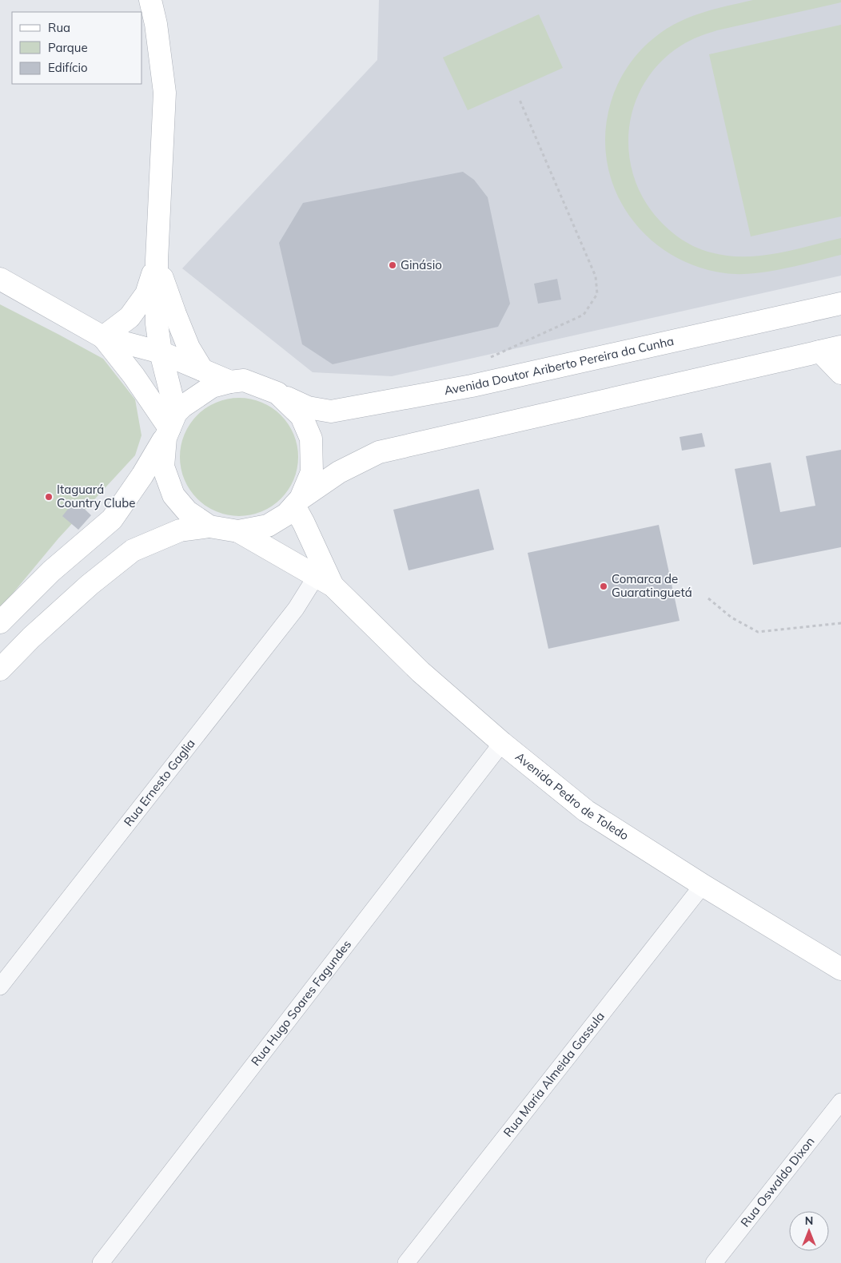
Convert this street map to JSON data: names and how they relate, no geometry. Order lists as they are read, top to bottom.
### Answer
{
  "streets": {
    "main road": ["Avenida Doutor Ariberto Pereira da Cunha", "Avenida Pedro de Toledo"],
    "street": [
      "Rua Ernesto Gaglia",
      "Rua Hugo Soares Fagundes",
      "Rua Maria Almeida Gassula",
      "Rua Oswaldo Dixon"
    ]
  },
  "crossings": [
    ["Rua Ernesto Gaglia", "Avenida Pedro de Toledo"],
    ["Avenida Pedro de Toledo", "Rua Hugo Soares Fagundes"],
    ["Avenida Pedro de Toledo", "Rua Maria Almeida Gassula"]
  ],
  "places": ["Ginásio", "Itaguará Country Clube", "Comarca de Guaratinguetá"],
  "legend": ["Rua", "Parque", "Edifício"],
  "north": "top"
}
